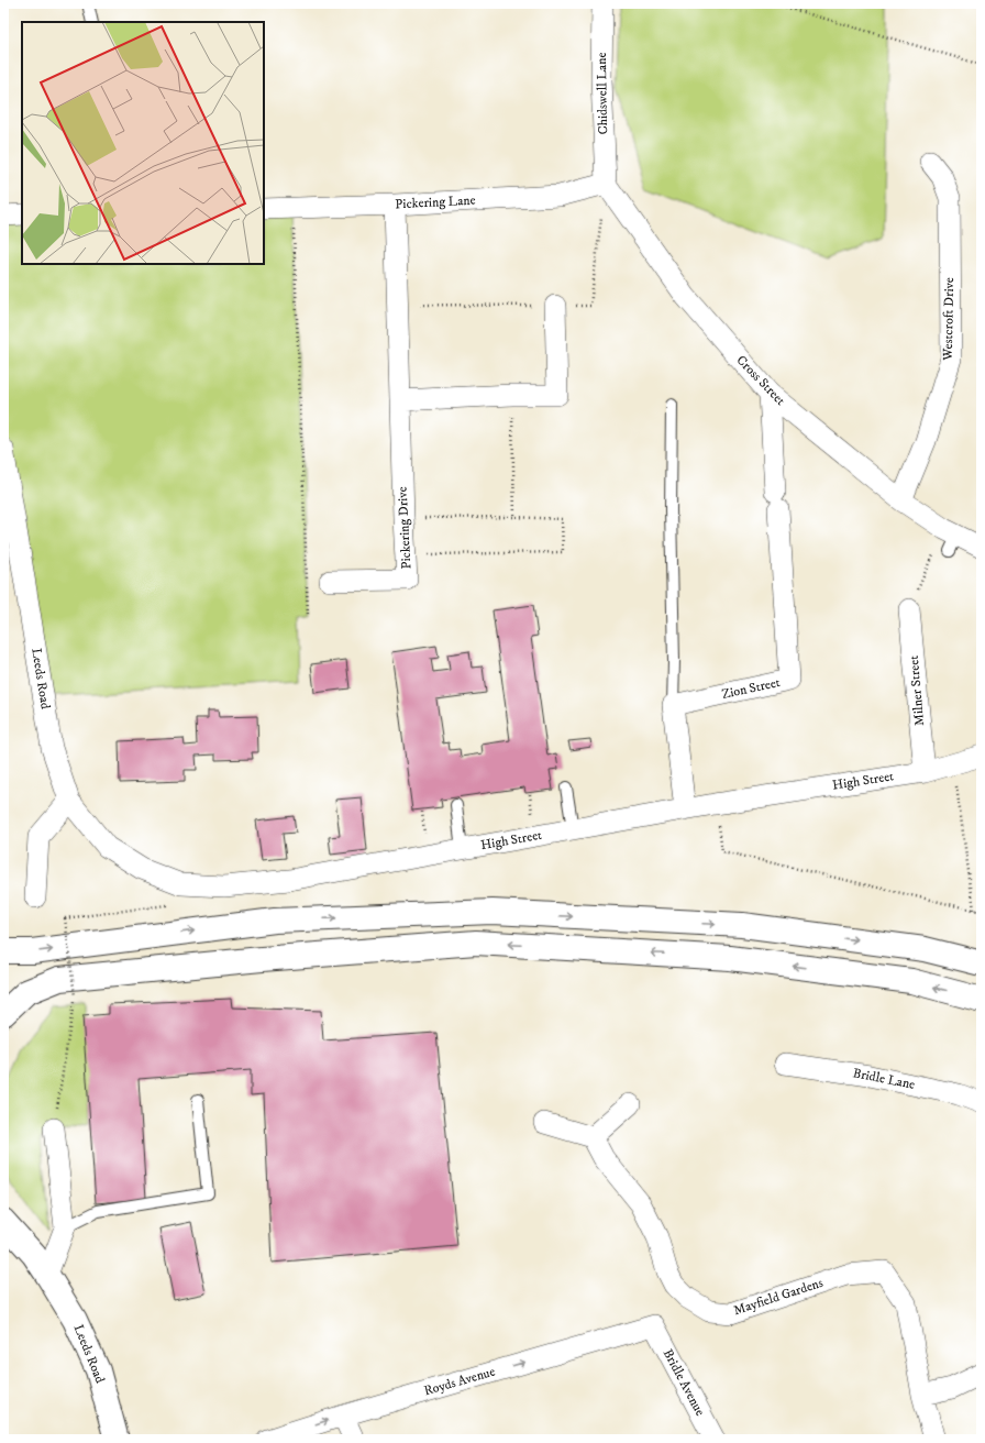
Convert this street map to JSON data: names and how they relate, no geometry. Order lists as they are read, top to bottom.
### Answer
{
  "streets": {
    "main road": ["Leeds Road"],
    "street": [
      "Chidswell Lane",
      "Pickering Lane",
      "Westcroft Drive",
      "Cross Street",
      "Pickering Drive",
      "Zion Street",
      "Milner Street",
      "High Street",
      "Bridle Lane",
      "Mayfield Gardens",
      "Royds Avenue",
      "Bridle Avenue"
    ]
  },
  "crossings": [
    ["Chidswell Lane", "Pickering Lane"],
    ["Chidswell Lane", "Cross Street"],
    ["Pickering Lane", "Cross Street"],
    ["Pickering Lane", "Pickering Drive"],
    ["Westcroft Drive", "Cross Street"],
    ["Cross Street", "Zion Street"],
    ["Leeds Road", "High Street"],
    ["Milner Street", "High Street"],
    ["Royds Avenue", "Bridle Avenue"]
  ],
  "one_way": ["Royds Avenue"]
}
